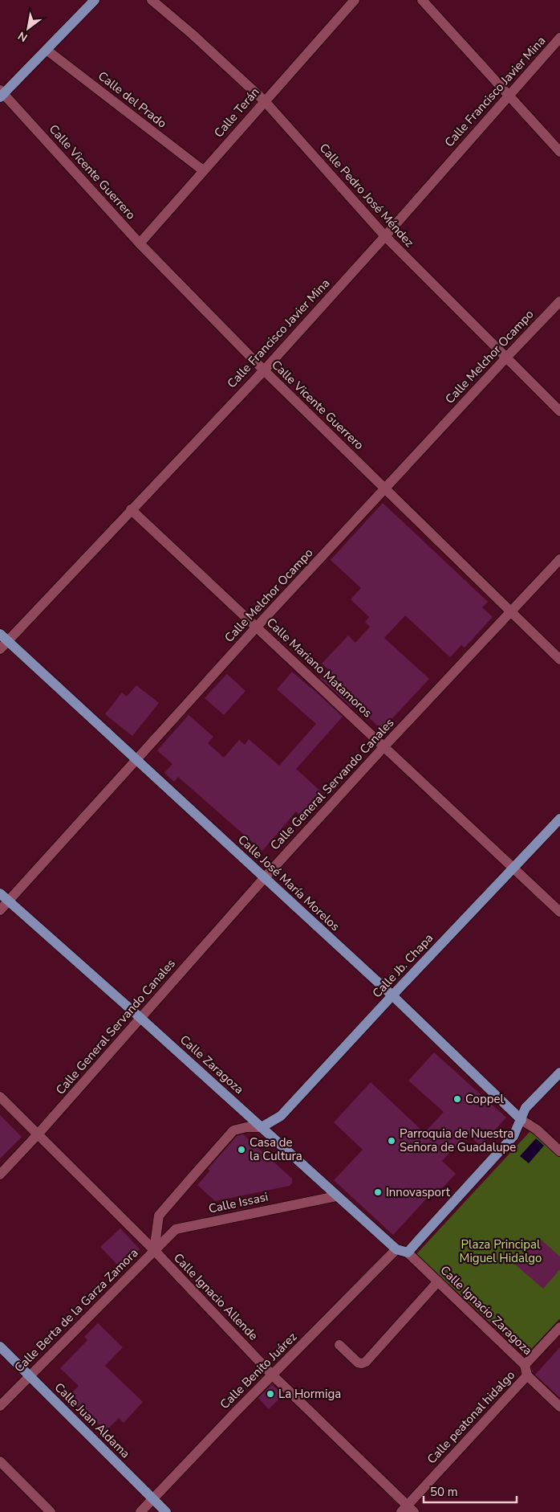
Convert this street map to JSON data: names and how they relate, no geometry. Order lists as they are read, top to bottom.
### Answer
{
  "streets": {
    "main road": [
      "Calle José María Morelos",
      "Calle Jb. Chapa",
      "Calle Zaragoza",
      "Calle Juan Aldama"
    ],
    "street": [
      "Calle Francisco Javier Mina",
      "Calle del Prado",
      "Calle Terán",
      "Calle Vicente Guerrero",
      "Calle Pedro José Méndez",
      "Calle Melchor Ocampo",
      "Calle Mariano Matamoros",
      "Calle General Servando Canales",
      "Calle Issasi",
      "Calle Ignacio Allende",
      "Calle Berta de la Garza Zamora",
      "Calle Ignacio Zaragoza",
      "Calle Benito Juárez",
      "Calle peatonal hidalgo"
    ]
  },
  "crossings": [
    ["Calle Francisco Javier Mina", "Calle Vicente Guerrero"],
    ["Calle Francisco Javier Mina", "Calle Pedro José Méndez"],
    ["Calle Francisco Javier Mina", "Calle Mariano Matamoros"],
    ["Calle Francisco Javier Mina", "Calle José María Morelos"],
    ["Calle del Prado", "Calle Terán"],
    ["Calle Terán", "Calle Vicente Guerrero"],
    ["Calle Terán", "Calle Pedro José Méndez"],
    ["Calle Vicente Guerrero", "Calle Melchor Ocampo"],
    ["Calle Vicente Guerrero", "Calle General Servando Canales"],
    ["Calle Pedro José Méndez", "Calle Melchor Ocampo"],
    ["Calle Melchor Ocampo", "Calle Mariano Matamoros"],
    ["Calle Melchor Ocampo", "Calle José María Morelos"],
    ["Calle Melchor Ocampo", "Calle Zaragoza"],
    ["Calle Mariano Matamoros", "Calle General Servando Canales"],
    ["Calle Mariano Matamoros", "Calle Jb. Chapa"],
    ["Calle General Servando Canales", "Calle José María Morelos"],
    ["Calle General Servando Canales", "Calle Zaragoza"],
    ["Calle General Servando Canales", "Calle Ignacio Allende"],
    ["Calle José María Morelos", "Calle Jb. Chapa"],
    ["Calle Jb. Chapa", "Calle Zaragoza"],
    ["Calle Zaragoza", "Calle Issasi"],
    ["Calle Zaragoza", "Calle Ignacio Zaragoza"],
    ["Calle Zaragoza", "Calle Benito Juárez"],
    ["Calle Issasi", "Calle Ignacio Allende"],
    ["Calle Issasi", "Calle Berta de la Garza Zamora"],
    ["Calle Ignacio Allende", "Calle Berta de la Garza Zamora"],
    ["Calle Ignacio Allende", "Calle Benito Juárez"],
    ["Calle Ignacio Allende", "Calle peatonal hidalgo"],
    ["Calle Berta de la Garza Zamora", "Calle Juan Aldama"],
    ["Calle Ignacio Zaragoza", "Calle peatonal hidalgo"],
    ["Calle Benito Juárez", "Calle Juan Aldama"]
  ],
  "parks": ["Plaza Principal Miguel Hidalgo"],
  "places": [
    "Coppel",
    "Parroquia de Nuestra Señora de Guadalupe",
    "Casa de la Cultura",
    "Innovasport",
    "La Hormiga"
  ],
  "scale_bar": "50 m",
  "north": "bottom left"
}
